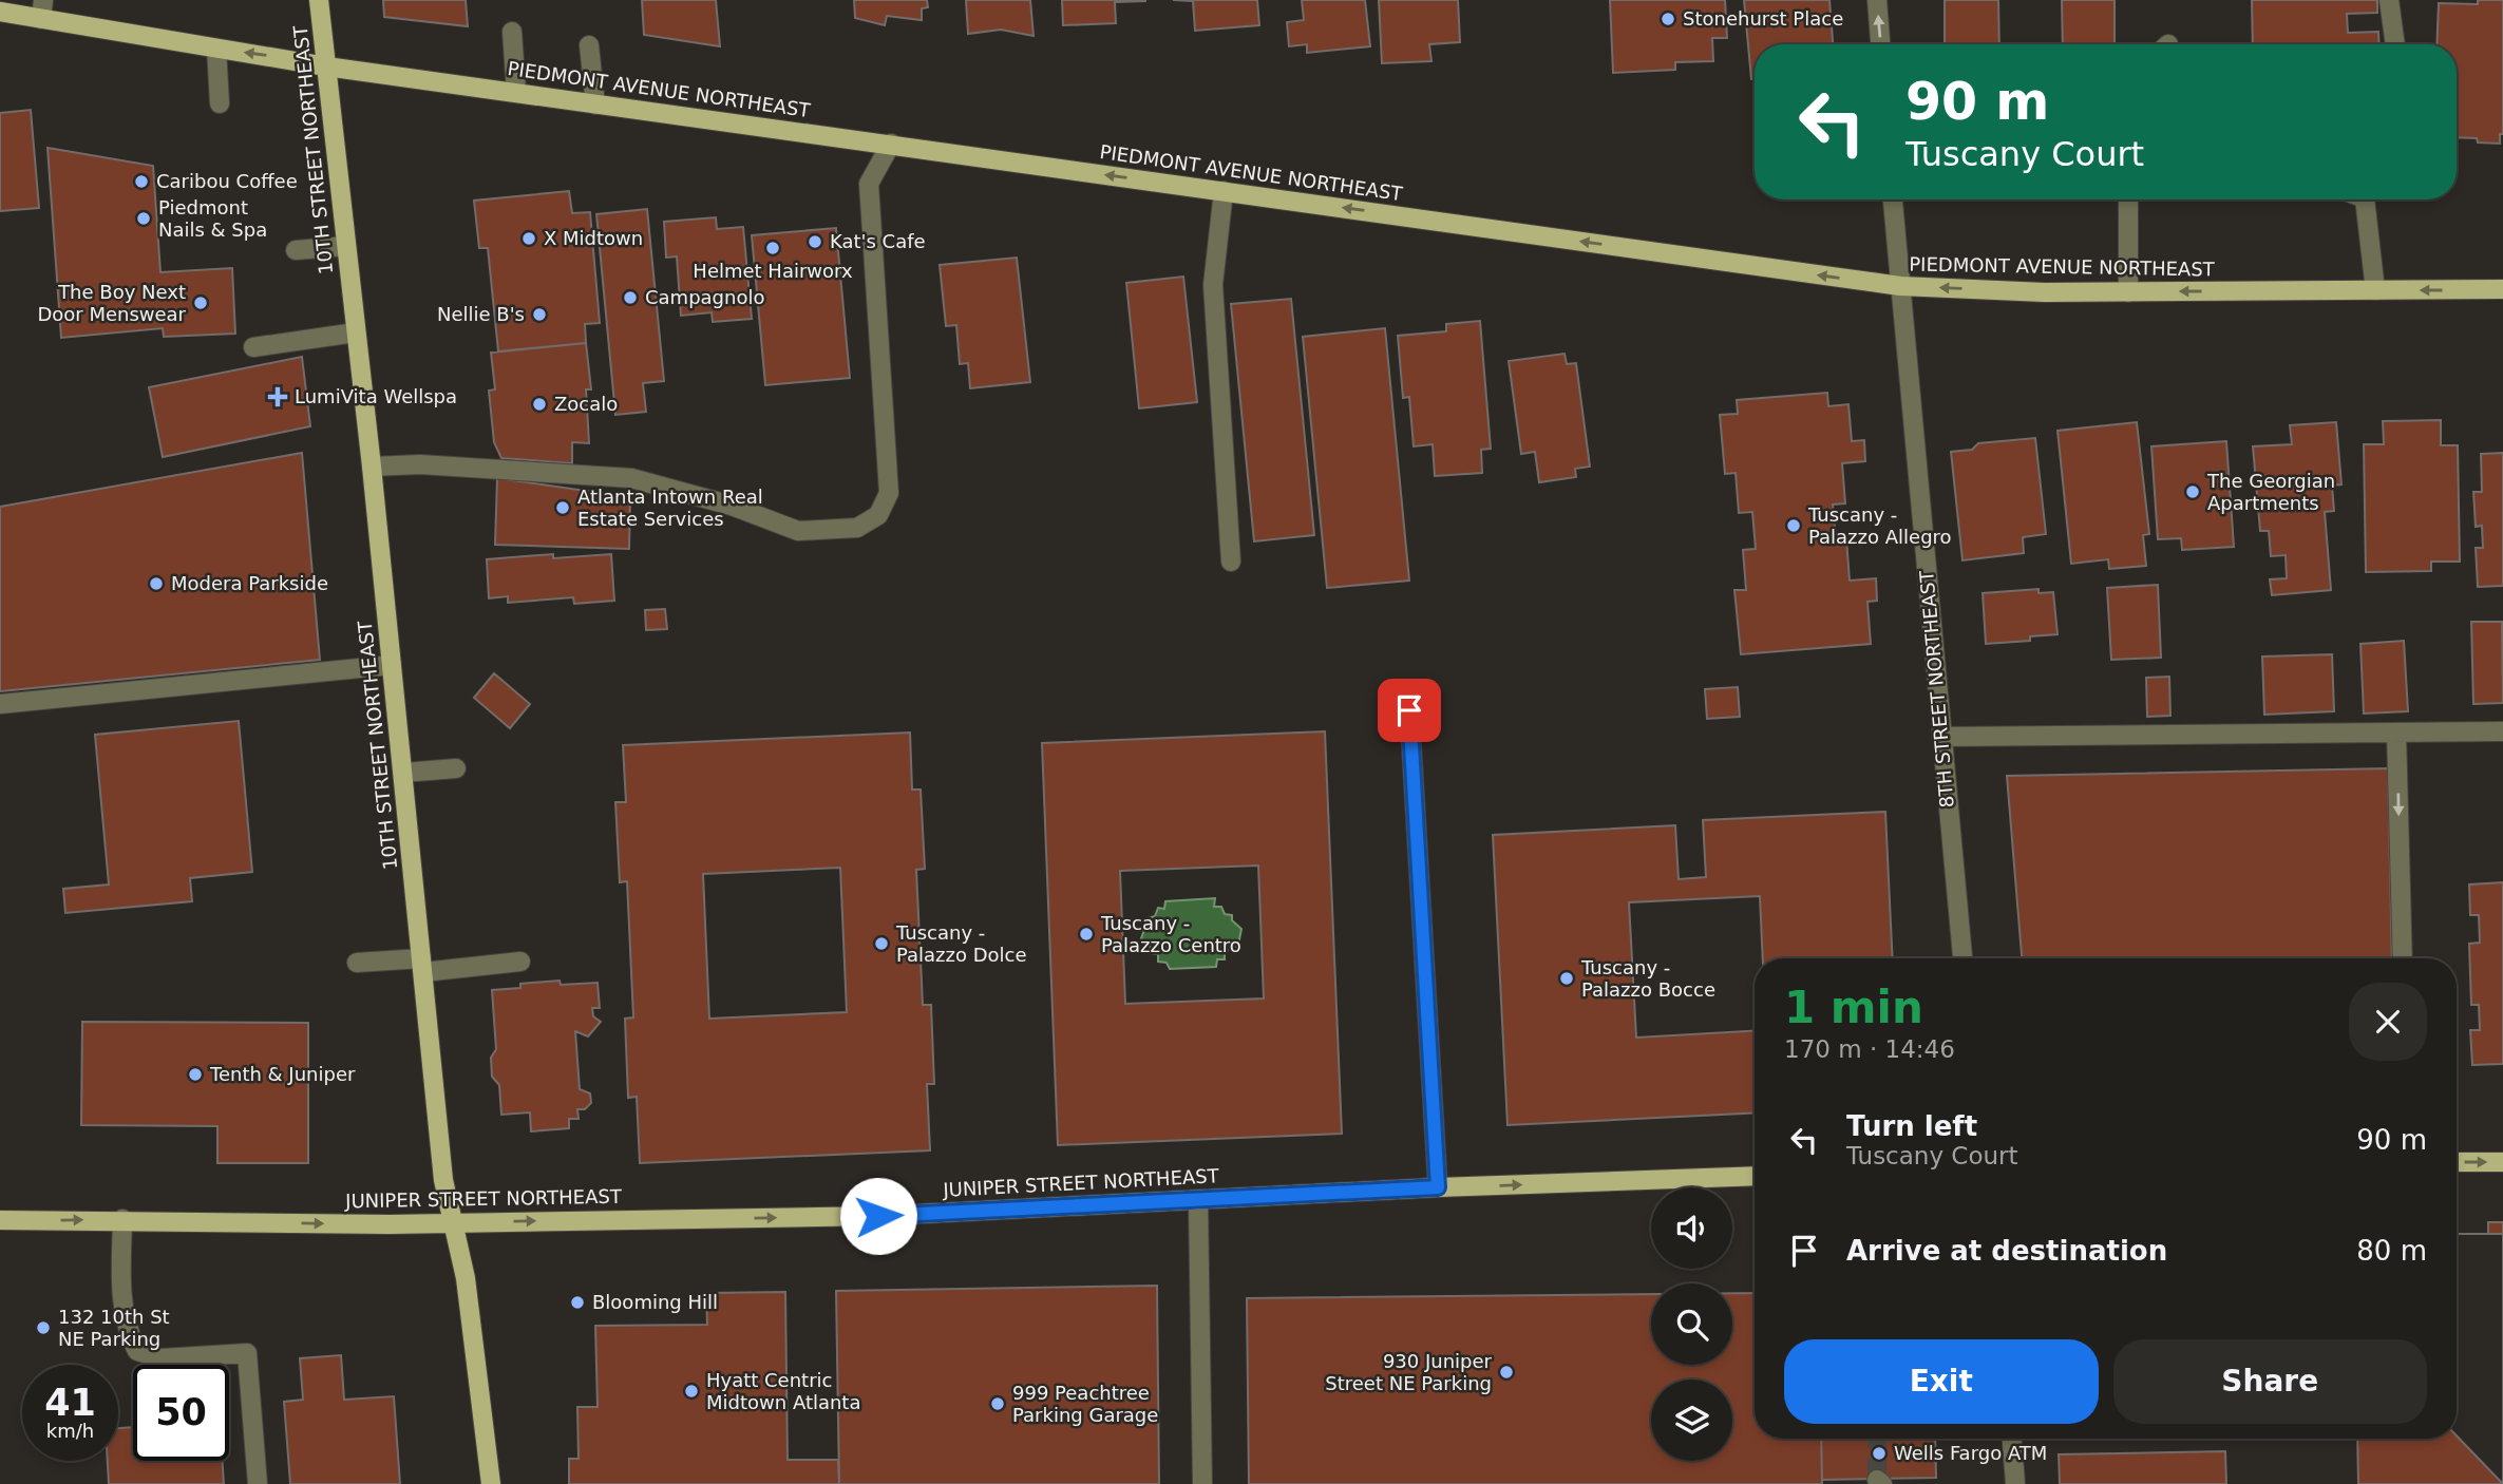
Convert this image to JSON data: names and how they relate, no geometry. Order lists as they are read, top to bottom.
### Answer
{
  "streets": {
    "main road": ["PIEDMONT AVENUE NORTHEAST", "10TH STREET NORTHEAST", "JUNIPER STREET NORTHEAST"],
    "street": ["8TH STREET NORTHEAST"]
  },
  "crossings": [
    ["PIEDMONT AVENUE NORTHEAST", "10TH STREET NORTHEAST"],
    ["PIEDMONT AVENUE NORTHEAST", "8TH STREET NORTHEAST"],
    ["10TH STREET NORTHEAST", "JUNIPER STREET NORTHEAST"]
  ],
  "one_way": ["PIEDMONT AVENUE NORTHEAST", "JUNIPER STREET NORTHEAST"],
  "places": {
    "other": [
      "Stonehurst Place",
      "Caribou Coffee",
      "Piedmont Nails & Spa",
      "X Midtown",
      "Kat's Cafe",
      "Helmet Hairworx",
      "Campagnolo",
      "The Boy Next Door Menswear",
      "Nellie B's",
      "Zocalo",
      "The Georgian Apartments",
      "Atlanta Intown Real Estate Services",
      "Tuscany - Palazzo Allegro",
      "Modera Parkside",
      "Tuscany - Palazzo Centro",
      "Tuscany - Palazzo Dolce",
      "Tuscany - Palazzo Bocce",
      "Tenth & Juniper",
      "Blooming Hill",
      "132 10th St NE Parking",
      "930 Juniper Street NE Parking",
      "Hyatt Centric Midtown Atlanta",
      "999 Peachtree Parking Garage",
      "Wells Fargo ATM"
    ],
    "health": ["LumiVita Wellspa"]
  },
  "page": {
    "turn": ["90 m", "Tuscany Court"],
    "heading": ["1 min", "170 m · 14:46"],
    "list": [
      {
        "name": "Turn left",
        "note": "Tuscany Court",
        "value": "90 m"
      },
      {
        "name": "Arrive at destination",
        "value": "80 m"
      }
    ],
    "buttons": ["Exit", "Share"],
    "speed": "41 km/h",
    "limit": "50"
  }
}
